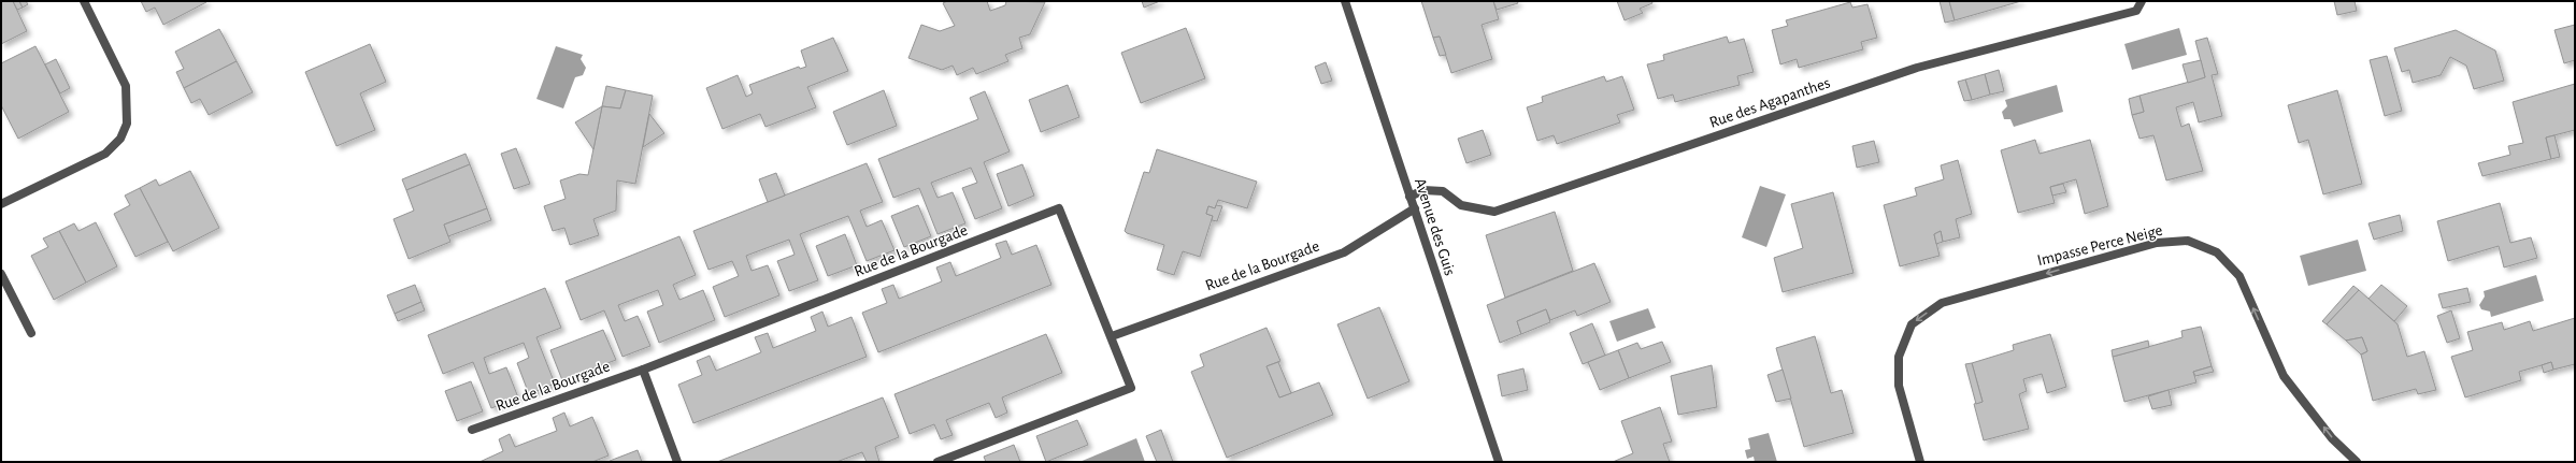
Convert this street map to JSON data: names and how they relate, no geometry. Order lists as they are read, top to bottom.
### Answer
{
  "streets": {
    "street": [
      "Rue des Agapanthes",
      "Avenue des Guis",
      "Impasse Perce Neige",
      "Rue de la Bourgade"
    ]
  },
  "crossings": [
    ["Rue des Agapanthes", "Avenue des Guis"],
    ["Avenue des Guis", "Rue de la Bourgade"]
  ]
}
